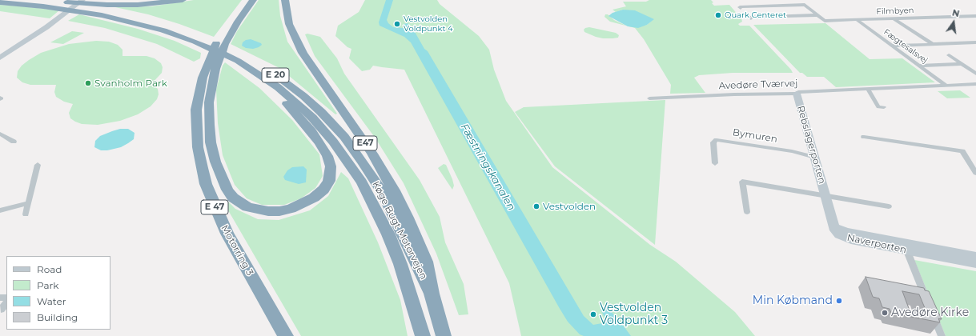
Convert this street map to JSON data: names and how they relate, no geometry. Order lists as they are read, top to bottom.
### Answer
{
  "streets": {
    "highway": [
      "E 20",
      "E47",
      "E 47",
      "Køge Bugt Motorvejen",
      "Motorring 3"
    ],
    "street": [
      "Filmbyen",
      "Fægtesalsvej",
      "Avedøre Tværvej",
      "Bymuren",
      "Rebslagerporten",
      "Naverporten"
    ]
  },
  "crossings": [
    ["Filmbyen", "Fægtesalsvej"],
    ["Fægtesalsvej", "Avedøre Tværvej"],
    ["E 20", "E47"],
    ["E 20", "Køge Bugt Motorvejen"],
    ["Avedøre Tværvej", "Rebslagerporten"],
    ["Bymuren", "Rebslagerporten"],
    ["E47", "Køge Bugt Motorvejen"],
    ["Rebslagerporten", "Naverporten"],
    ["E 47", "Køge Bugt Motorvejen"],
    ["E 47", "Motorring 3"]
  ],
  "water": ["Fæstningskanalen"],
  "places": [
    "Quark Centeret",
    "Vestvolden Voldpunkt 4",
    "Svanholm Park",
    "Vestvolden",
    "Min Købmand",
    "Avedøre Kirke",
    "Vestvolden Voldpunkt 3"
  ],
  "legend": [
    "Road",
    "Park",
    "Water",
    "Building"
  ],
  "north": "top"
}
